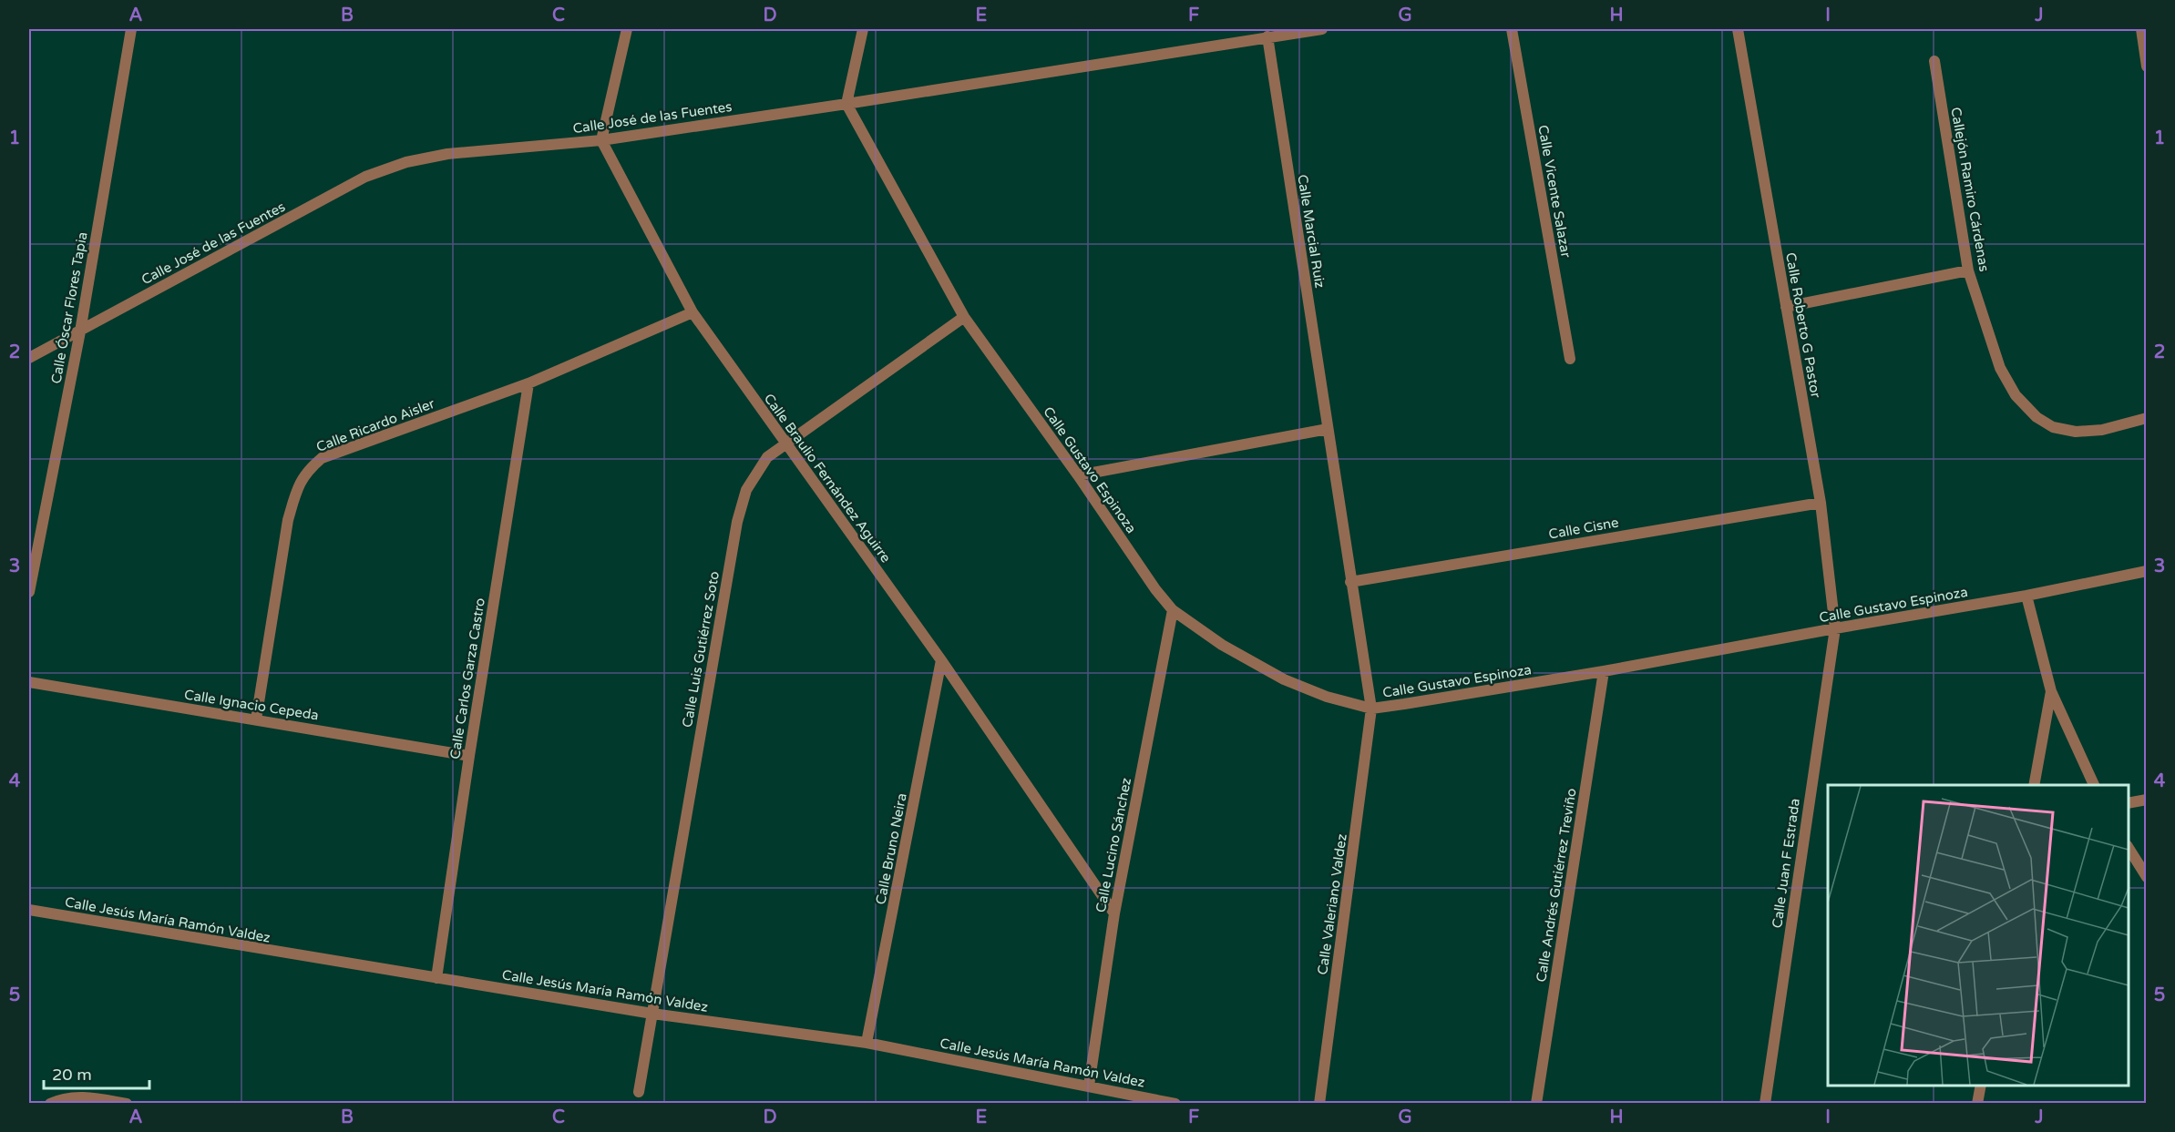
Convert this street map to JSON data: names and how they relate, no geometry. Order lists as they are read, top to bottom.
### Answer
{
  "streets": {
    "street": [
      "Calle José de las Fuentes",
      "Callejón Ramiro Cárdenas",
      "Calle Vicente Salazar",
      "Calle Marcial Ruiz",
      "Calle Óscar Flores Tapia",
      "Calle Roberto G Pastor",
      "Calle Ricardo Aisler",
      "Calle Gustavo Espinoza",
      "Calle Braulio Fernández Aguirre",
      "Calle Cisne",
      "Calle Luis Gutiérrez Soto",
      "Calle Carlos Garza Castro",
      "Calle Ignacio Cepeda",
      "Calle Lucino Sánchez",
      "Calle Bruno Neira",
      "Calle Juan F Estrada",
      "Calle Andrés Gutiérrez Treviño",
      "Calle Valeriano Valdez",
      "Calle Jesús María Ramón Valdez"
    ]
  },
  "crossings": [
    ["Calle José de las Fuentes", "Calle Marcial Ruiz"],
    ["Calle José de las Fuentes", "Calle Óscar Flores Tapia"],
    ["Calle José de las Fuentes", "Calle Gustavo Espinoza"],
    ["Calle José de las Fuentes", "Calle Braulio Fernández Aguirre"],
    ["Calle Marcial Ruiz", "Calle Gustavo Espinoza"],
    ["Calle Marcial Ruiz", "Calle Cisne"],
    ["Calle Marcial Ruiz", "Calle Valeriano Valdez"],
    ["Calle Roberto G Pastor", "Calle Gustavo Espinoza"],
    ["Calle Roberto G Pastor", "Calle Cisne"],
    ["Calle Roberto G Pastor", "Calle Juan F Estrada"],
    ["Calle Ricardo Aisler", "Calle Braulio Fernández Aguirre"],
    ["Calle Ricardo Aisler", "Calle Carlos Garza Castro"],
    ["Calle Ricardo Aisler", "Calle Ignacio Cepeda"],
    ["Calle Gustavo Espinoza", "Calle Luis Gutiérrez Soto"],
    ["Calle Gustavo Espinoza", "Calle Lucino Sánchez"],
    ["Calle Gustavo Espinoza", "Calle Juan F Estrada"],
    ["Calle Gustavo Espinoza", "Calle Andrés Gutiérrez Treviño"],
    ["Calle Gustavo Espinoza", "Calle Valeriano Valdez"],
    ["Calle Braulio Fernández Aguirre", "Calle Luis Gutiérrez Soto"],
    ["Calle Braulio Fernández Aguirre", "Calle Lucino Sánchez"],
    ["Calle Braulio Fernández Aguirre", "Calle Bruno Neira"],
    ["Calle Luis Gutiérrez Soto", "Calle Jesús María Ramón Valdez"],
    ["Calle Carlos Garza Castro", "Calle Ignacio Cepeda"],
    ["Calle Carlos Garza Castro", "Calle Jesús María Ramón Valdez"],
    ["Calle Lucino Sánchez", "Calle Jesús María Ramón Valdez"],
    ["Calle Bruno Neira", "Calle Jesús María Ramón Valdez"]
  ],
  "scale_bar": "20 m",
  "grid": {
    "columns": [
      "A",
      "B",
      "C",
      "D",
      "E",
      "F",
      "G",
      "H",
      "I",
      "J"
    ],
    "rows": [
      "1",
      "2",
      "3",
      "4",
      "5"
    ]
  }
}
